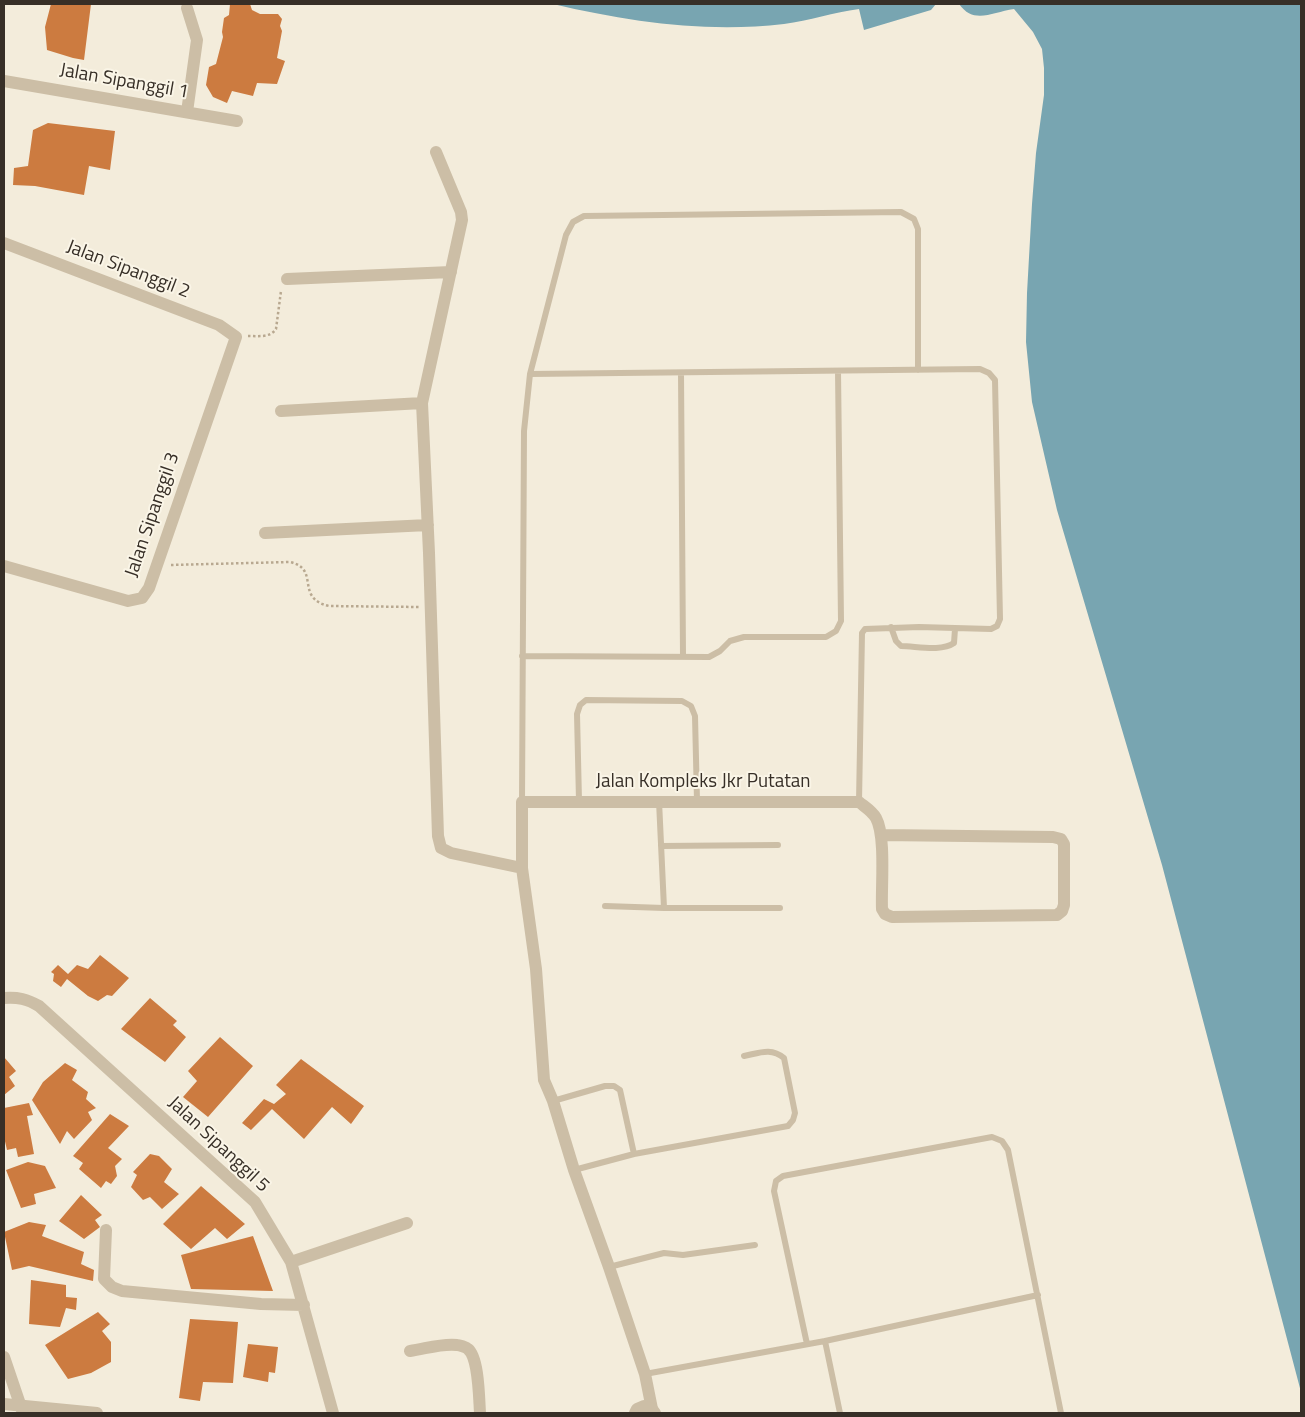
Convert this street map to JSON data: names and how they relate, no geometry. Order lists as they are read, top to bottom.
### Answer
{
  "streets": {
    "street": [
      "Jalan Sipanggil 1",
      "Jalan Sipanggil 2",
      "Jalan Sipanggil 3",
      "Jalan Kompleks Jkr Putatan",
      "Jalan Sipanggil 5"
    ]
  },
  "crossings": [
    ["Jalan Sipanggil 2", "Jalan Sipanggil 3"]
  ]
}
